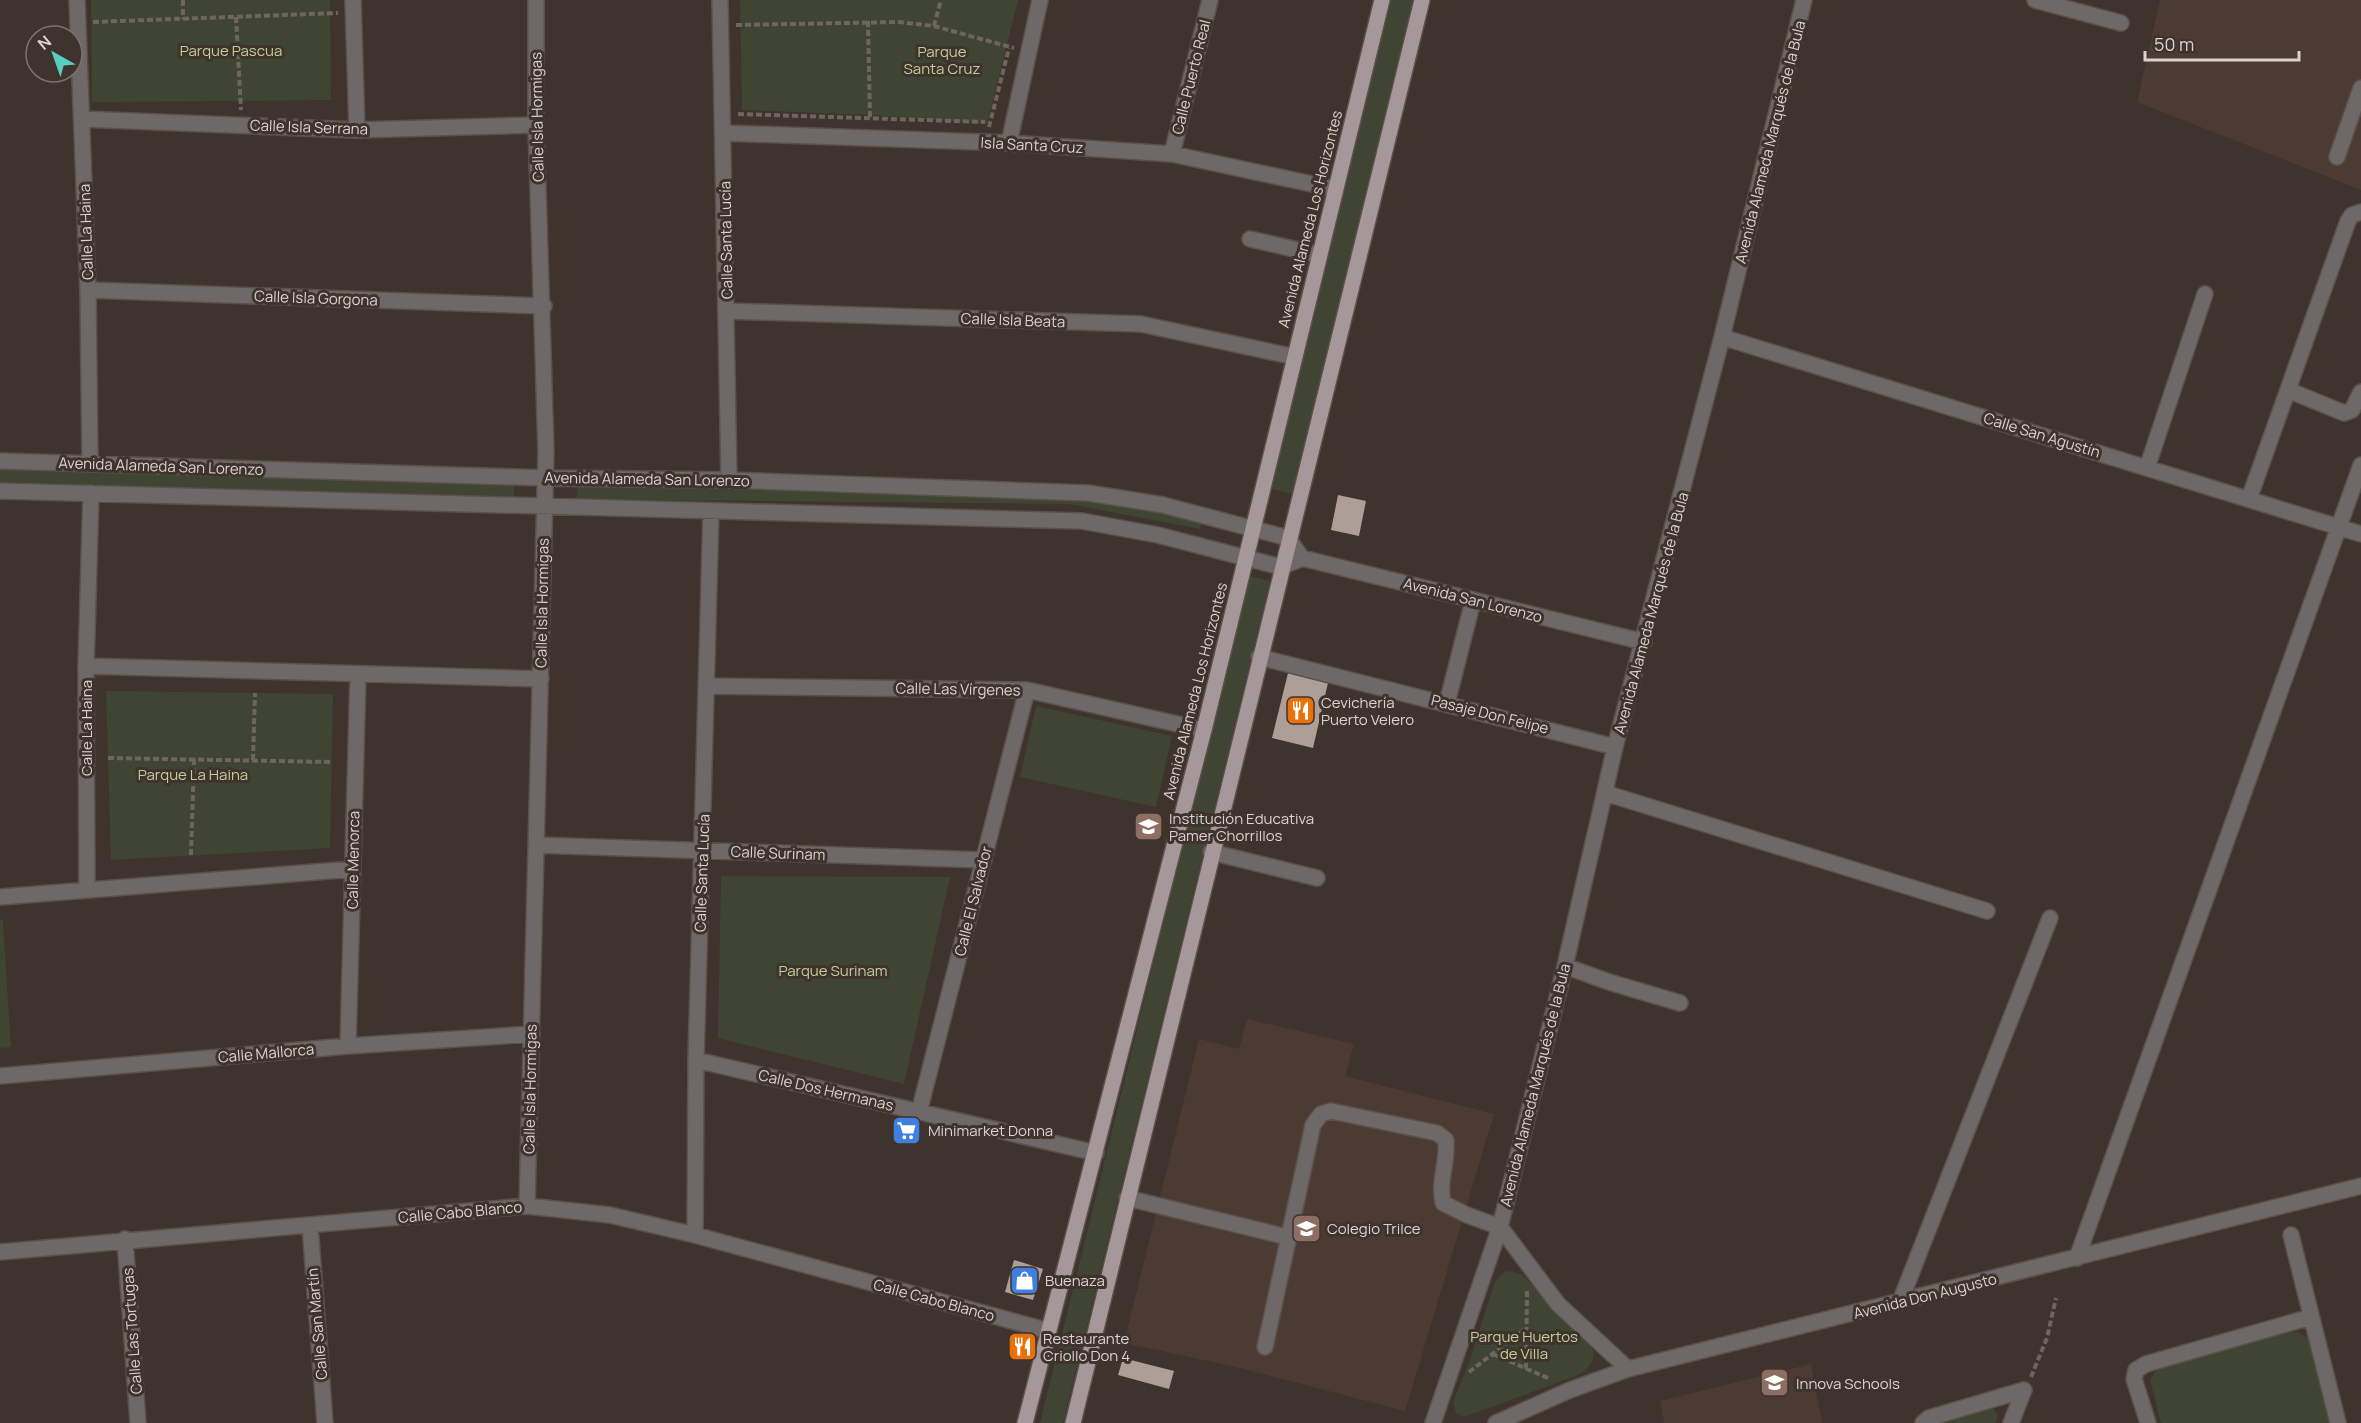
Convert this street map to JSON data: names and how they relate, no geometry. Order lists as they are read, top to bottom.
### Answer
{
  "streets": {
    "main road": ["Avenida Alameda Los Horizontes"],
    "street": [
      "Calle Puerto Real",
      "Calle Isla Hormigas",
      "Calle Isla Serrana",
      "Avenida Alameda Marqués de la Bula",
      "Isla Santa Cruz",
      "Calle La Haina",
      "Calle Santa Lucía",
      "Calle Isla Gorgona",
      "Calle Isla Beata",
      "Calle San Agustín",
      "Avenida Alameda San Lorenzo",
      "Avenida San Lorenzo",
      "Calle Las Vírgenes",
      "Pasaje Don Felipe",
      "Calle Surinam",
      "Calle Menorca",
      "Calle El Salvador",
      "Calle Mallorca",
      "Calle Dos Hermanas",
      "Calle Cabo Blanco",
      "Avenida Don Augusto",
      "Calle San Martín",
      "Calle Las Tortugas"
    ]
  },
  "crossings": [
    ["Calle Puerto Real", "Isla Santa Cruz"],
    ["Calle Isla Hormigas", "Calle Isla Serrana"],
    ["Calle Isla Hormigas", "Calle Isla Gorgona"],
    ["Calle Isla Hormigas", "Avenida Alameda San Lorenzo"],
    ["Calle Isla Hormigas", "Calle Surinam"],
    ["Calle Isla Hormigas", "Calle Mallorca"],
    ["Calle Isla Hormigas", "Calle Cabo Blanco"],
    ["Calle Isla Serrana", "Calle La Haina"],
    ["Avenida Alameda Marqués de la Bula", "Calle San Agustín"],
    ["Avenida Alameda Marqués de la Bula", "Avenida San Lorenzo"],
    ["Avenida Alameda Marqués de la Bula", "Pasaje Don Felipe"],
    ["Avenida Alameda Marqués de la Bula", "Avenida Don Augusto"],
    ["Isla Santa Cruz", "Avenida Alameda Los Horizontes"],
    ["Isla Santa Cruz", "Calle Santa Lucía"],
    ["Avenida Alameda Los Horizontes", "Calle Isla Beata"],
    ["Avenida Alameda Los Horizontes", "Avenida Alameda San Lorenzo"],
    ["Avenida Alameda Los Horizontes", "Calle Las Vírgenes"],
    ["Avenida Alameda Los Horizontes", "Calle Dos Hermanas"],
    ["Avenida Alameda Los Horizontes", "Calle Cabo Blanco"],
    ["Calle La Haina", "Calle Isla Gorgona"],
    ["Calle La Haina", "Avenida Alameda San Lorenzo"],
    ["Calle Santa Lucía", "Calle Isla Beata"],
    ["Calle Santa Lucía", "Avenida Alameda San Lorenzo"],
    ["Calle Santa Lucía", "Calle Las Vírgenes"],
    ["Calle Santa Lucía", "Calle Surinam"],
    ["Calle Santa Lucía", "Calle Dos Hermanas"],
    ["Calle Santa Lucía", "Calle Cabo Blanco"],
    ["Calle Las Vírgenes", "Calle El Salvador"],
    ["Calle Surinam", "Calle El Salvador"],
    ["Calle Menorca", "Calle Mallorca"],
    ["Calle El Salvador", "Calle Dos Hermanas"],
    ["Calle Cabo Blanco", "Calle San Martín"],
    ["Calle Cabo Blanco", "Calle Las Tortugas"]
  ],
  "parks": [
    "Parque Pascua",
    "Parque Santa Cruz",
    "Parque La Haina",
    "Parque Surinam",
    "Parque Huertos de Villa"
  ],
  "places": {
    "restaurant": ["Cevichería Puerto Velero", "Restaurante Criollo Don 4"],
    "school or university": ["Institución Educativa Pamer Chorrillos", "Colegio Trilce", "Innova Schools"],
    "supermarket": ["Minimarket Donna"],
    "shop": ["Buenaza"]
  },
  "scale_bar": "50 m",
  "north": "top left"
}
